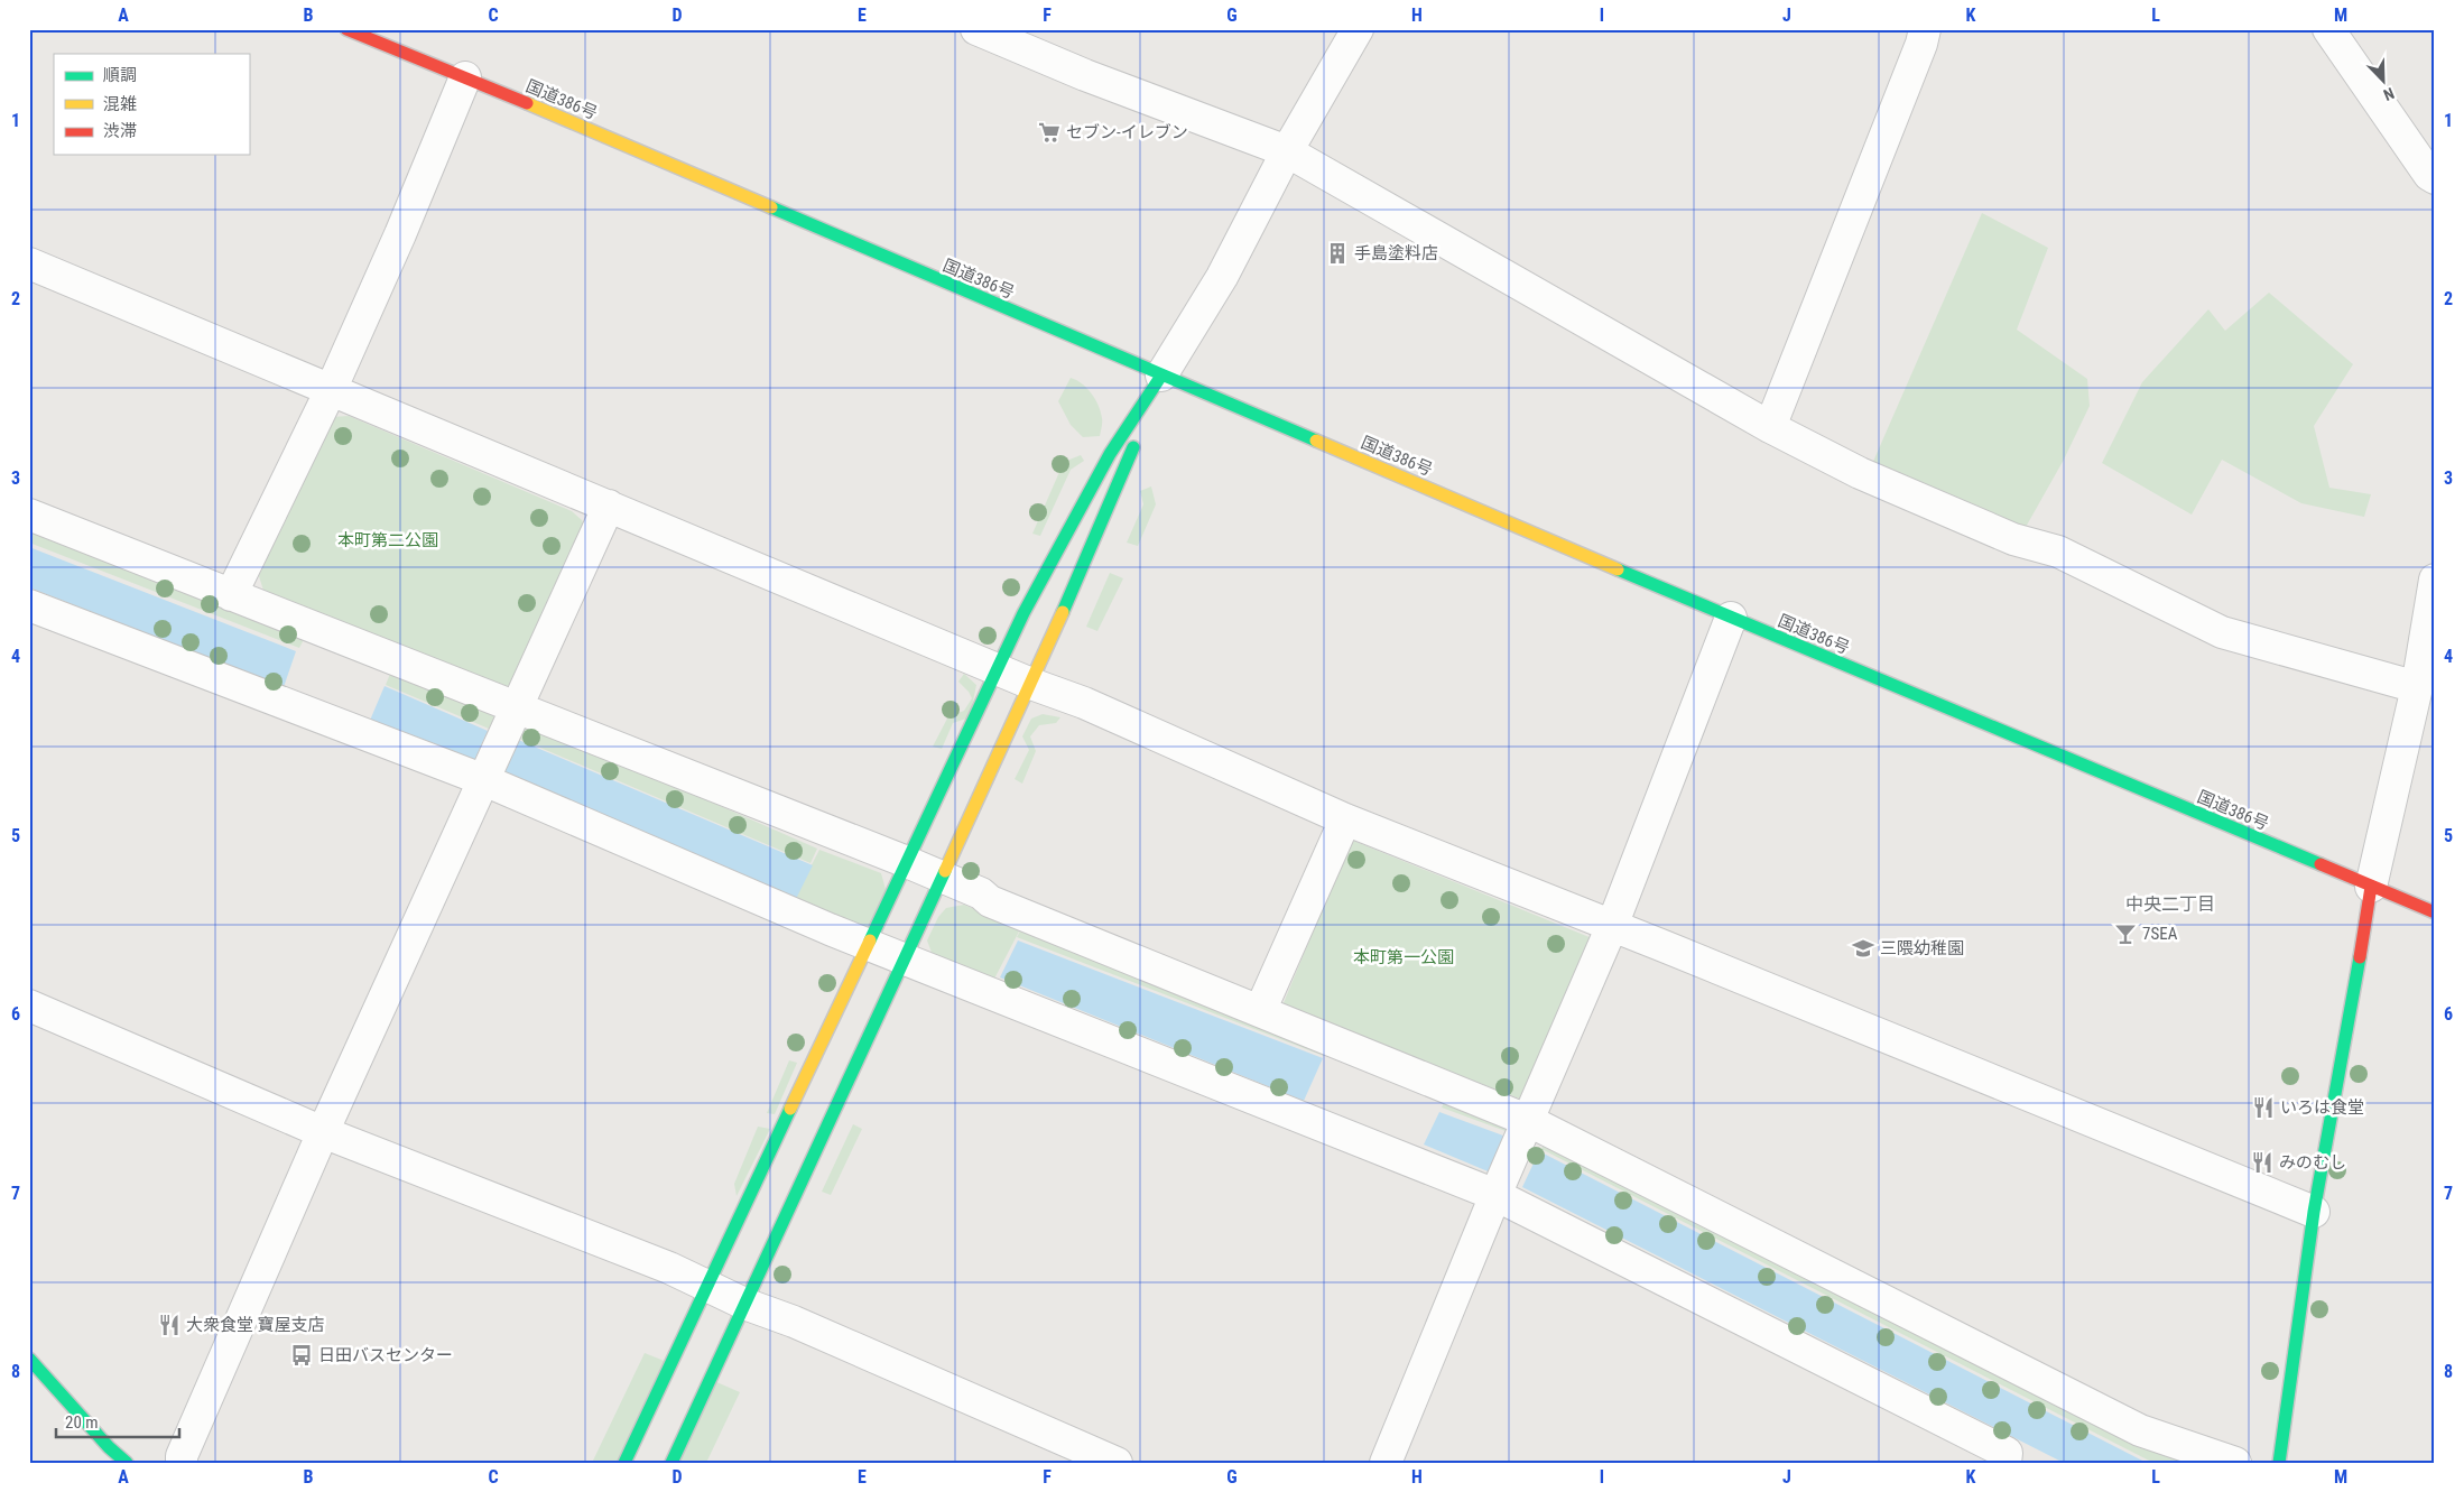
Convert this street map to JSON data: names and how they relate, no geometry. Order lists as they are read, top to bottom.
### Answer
{
  "streets": {
    "main road": ["国道386号"]
  },
  "districts": ["中央二丁目"],
  "parks": ["本町第二公園", "本町第一公園"],
  "places": {
    "supermarket": ["セブン-イレブン"],
    "building": ["手島塗料店"],
    "bar": ["7SEA"],
    "school or university": ["三隈幼稚園"],
    "restaurant": ["いろは食堂", "みのむし", "大衆食堂 寶屋支店"],
    "bus stop": ["日田バスセンター"]
  },
  "legend": ["順調", "混雑", "渋滞"],
  "scale_bar": "20 m",
  "north": "bottom right",
  "grid": {
    "columns": [
      "A",
      "B",
      "C",
      "D",
      "E",
      "F",
      "G",
      "H",
      "I",
      "J",
      "K",
      "L",
      "M"
    ],
    "rows": [
      "1",
      "2",
      "3",
      "4",
      "5",
      "6",
      "7",
      "8"
    ]
  }
}
